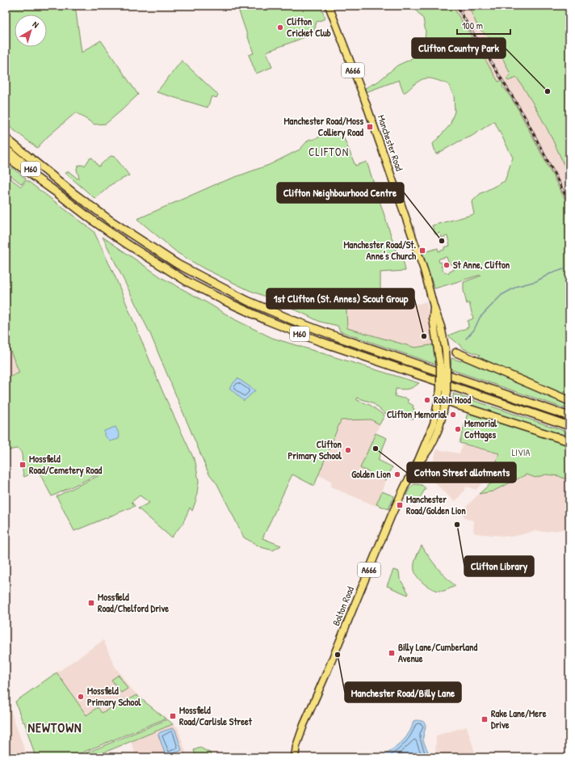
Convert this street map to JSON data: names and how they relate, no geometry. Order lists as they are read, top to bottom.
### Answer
{
  "streets": {
    "highway": ["M60"],
    "main road": ["A666", "Manchester Road", "Bolton Road"]
  },
  "crossings": [
    ["Manchester Road", "Bolton Road"]
  ],
  "districts": ["CLIFTON", "NEWTOWN"],
  "parks": ["LIVIA"],
  "places": {
    "other": [
      "Clifton Cricket Club",
      "Clifton Country Park",
      "Clifton Neighbourhood Centre",
      "St Anne, Clifton",
      "1st Clifton (St. Annes) Scout Group",
      "Robin Hood",
      "Clifton Memorial",
      "Memorial Cottages",
      "Cotton Street allotments",
      "Clifton Primary School",
      "Golden Lion",
      "Clifton Library",
      "Manchester Road/Billy Lane",
      "Mossfield Primary School"
    ],
    "transit": [
      "Manchester Road/Moss Colliery Road",
      "Manchester Road/St. Anne's Church",
      "Mossfield Road/Cemetery Road",
      "Manchester Road/Golden Lion",
      "Mossfield Road/Chelford Drive",
      "Billy Lane/Cumberland Avenue",
      "Mossfield Road/Carlisle Street",
      "Rake Lane/Mere Drive"
    ]
  },
  "scale_bar": "100 m",
  "north": "top right"
}
